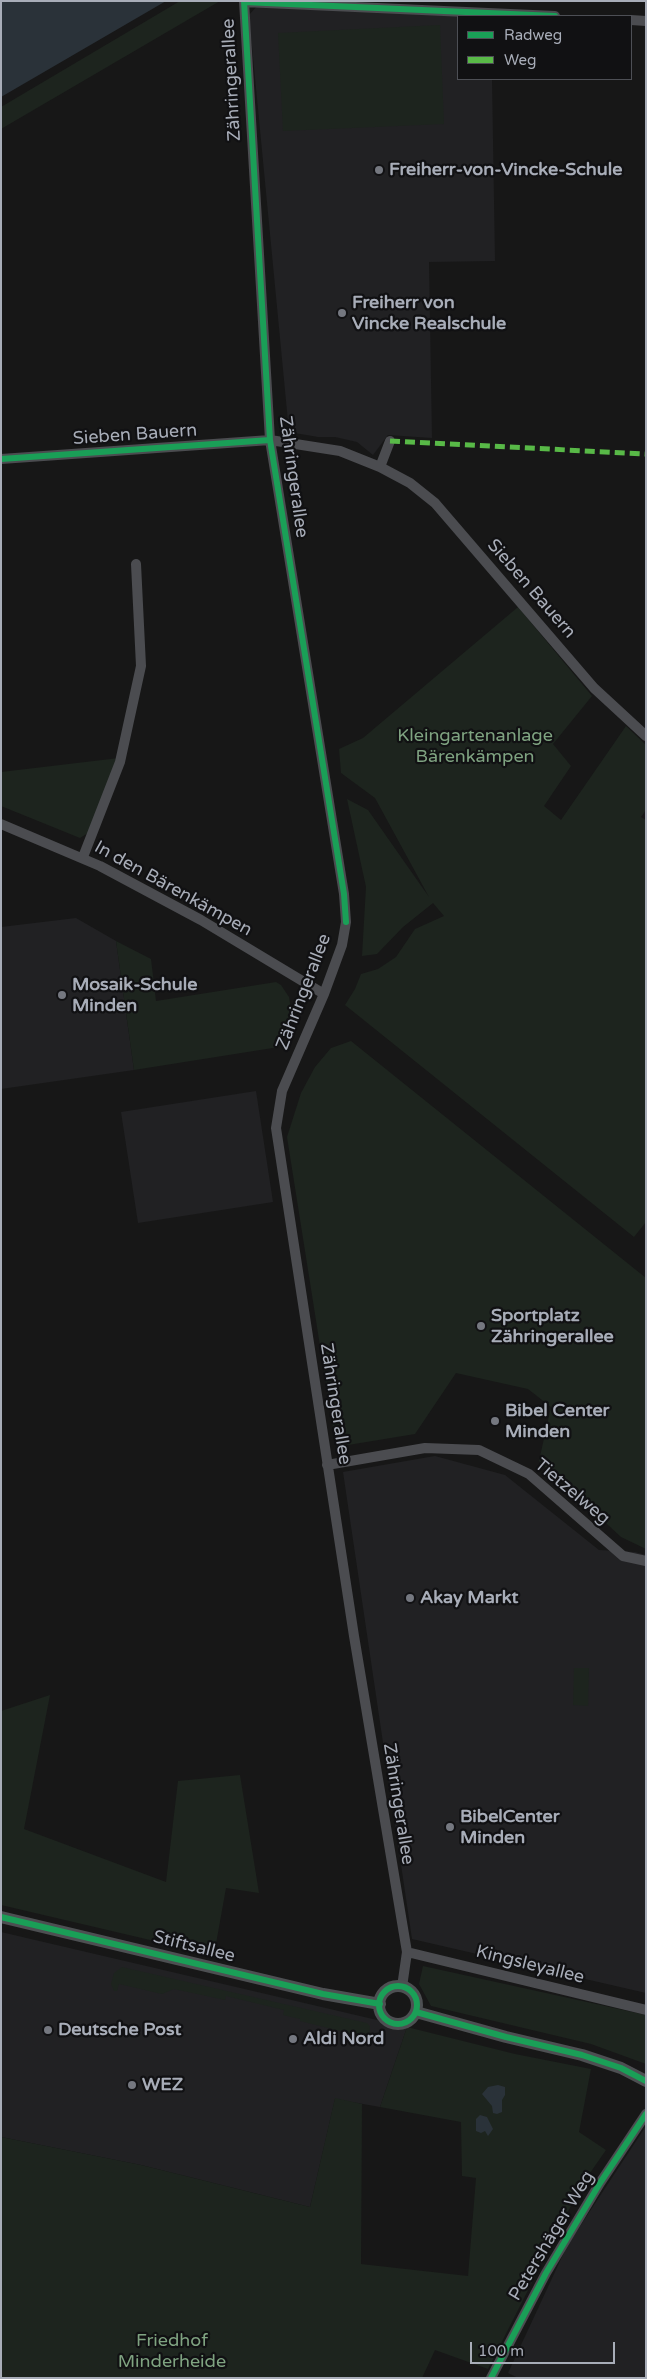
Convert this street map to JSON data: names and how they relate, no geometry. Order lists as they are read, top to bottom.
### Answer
{
  "streets": {
    "main road": ["Stiftsallee"],
    "street": [
      "Zähringerallee",
      "Sieben Bauern",
      "In den Bärenkämpen",
      "Tietzelweg",
      "Kingsleyallee",
      "Petershäger Weg"
    ]
  },
  "crossings": [
    ["Zähringerallee", "Sieben Bauern"],
    ["Zähringerallee", "In den Bärenkämpen"],
    ["Zähringerallee", "Tietzelweg"],
    ["Zähringerallee", "Stiftsallee"],
    ["Zähringerallee", "Kingsleyallee"]
  ],
  "parks": ["Kleingartenanlage Bärenkämpen", "Friedhof Minderheide"],
  "places": [
    "Freiherr-von-Vincke-Schule",
    "Freiherr von Vincke Realschule",
    "Mosaik-Schule Minden",
    "Sportplatz Zähringerallee",
    "Bibel Center Minden",
    "Akay Markt",
    "BibelCenter Minden",
    "Deutsche Post",
    "Aldi Nord",
    "WEZ"
  ],
  "legend": ["Radweg", "Weg"],
  "scale_bar": "100 m"
}
